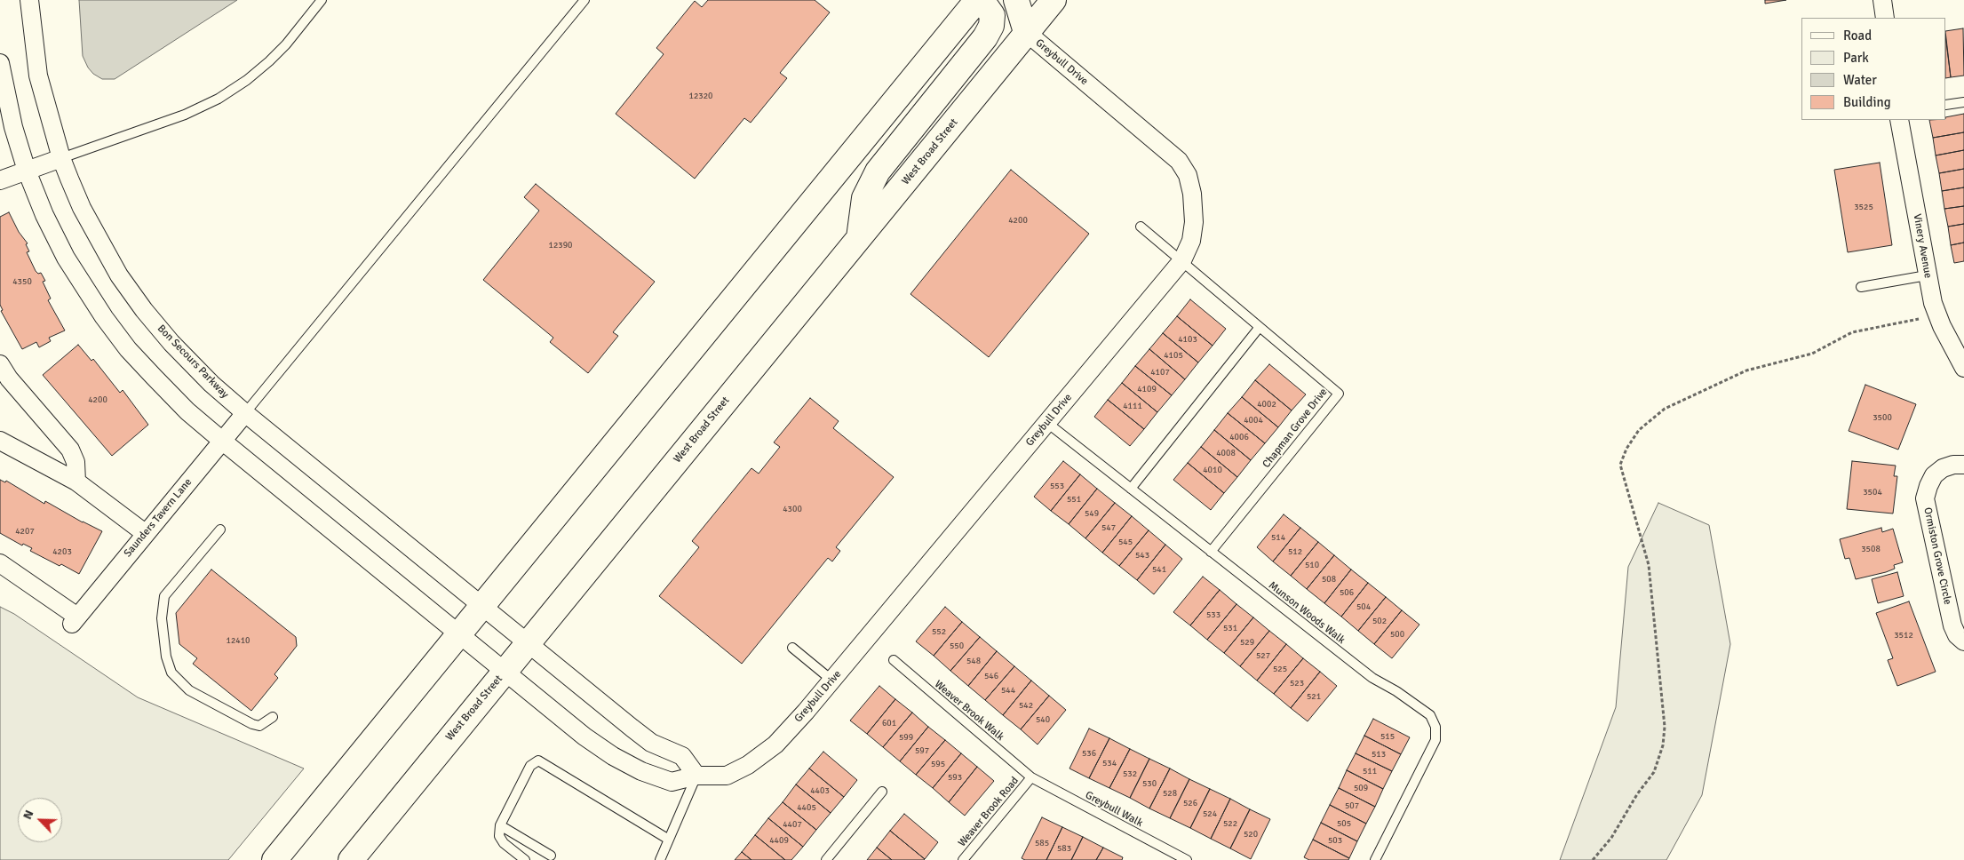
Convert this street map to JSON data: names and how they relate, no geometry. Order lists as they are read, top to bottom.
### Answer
{
  "streets": {
    "main road": ["West Broad Street"],
    "street": [
      "Greybull Drive",
      "Vinery Avenue",
      "Bon Secours Parkway",
      "Saunders Tavern Lane",
      "Ormiston Grove Circle"
    ],
    "lane": [
      "Chapman Grove Drive",
      "Munson Woods Walk",
      "Weaver Brook Walk",
      "Greybull Walk",
      "Weaver Brook Road"
    ]
  },
  "crossings": [
    ["Greybull Drive", "West Broad Street"],
    ["Greybull Drive", "Munson Woods Walk"],
    ["West Broad Street", "Bon Secours Parkway"],
    ["Bon Secours Parkway", "Saunders Tavern Lane"],
    ["Chapman Grove Drive", "Munson Woods Walk"],
    ["Weaver Brook Walk", "Greybull Walk"],
    ["Weaver Brook Walk", "Weaver Brook Road"],
    ["Greybull Walk", "Weaver Brook Road"]
  ],
  "house_numbers": [
    "12320",
    "3525",
    "4200",
    "12390",
    "4350",
    "4103",
    "4105",
    "4107",
    "4109",
    "4200",
    "4002",
    "4111",
    "3500",
    "4004",
    "4006",
    "4008",
    "4010",
    "553",
    "3504",
    "551",
    "4300",
    "549",
    "547",
    "4207",
    "514",
    "545",
    "3508",
    "4203",
    "512",
    "543",
    "510",
    "541",
    "508",
    "506",
    "504",
    "533",
    "502",
    "531",
    "552",
    "500",
    "3512",
    "12410",
    "529",
    "550",
    "527",
    "548",
    "525",
    "546",
    "523",
    "544",
    "521",
    "542",
    "540",
    "601",
    "515",
    "599",
    "597",
    "536",
    "513",
    "534",
    "595",
    "511",
    "532",
    "593",
    "530",
    "509",
    "4403",
    "528",
    "526",
    "507",
    "4405",
    "524",
    "522",
    "505",
    "4407",
    "520",
    "4409",
    "503",
    "585",
    "583"
  ],
  "legend": [
    "Road",
    "Park",
    "Water",
    "Building"
  ],
  "north": "top left"
}
